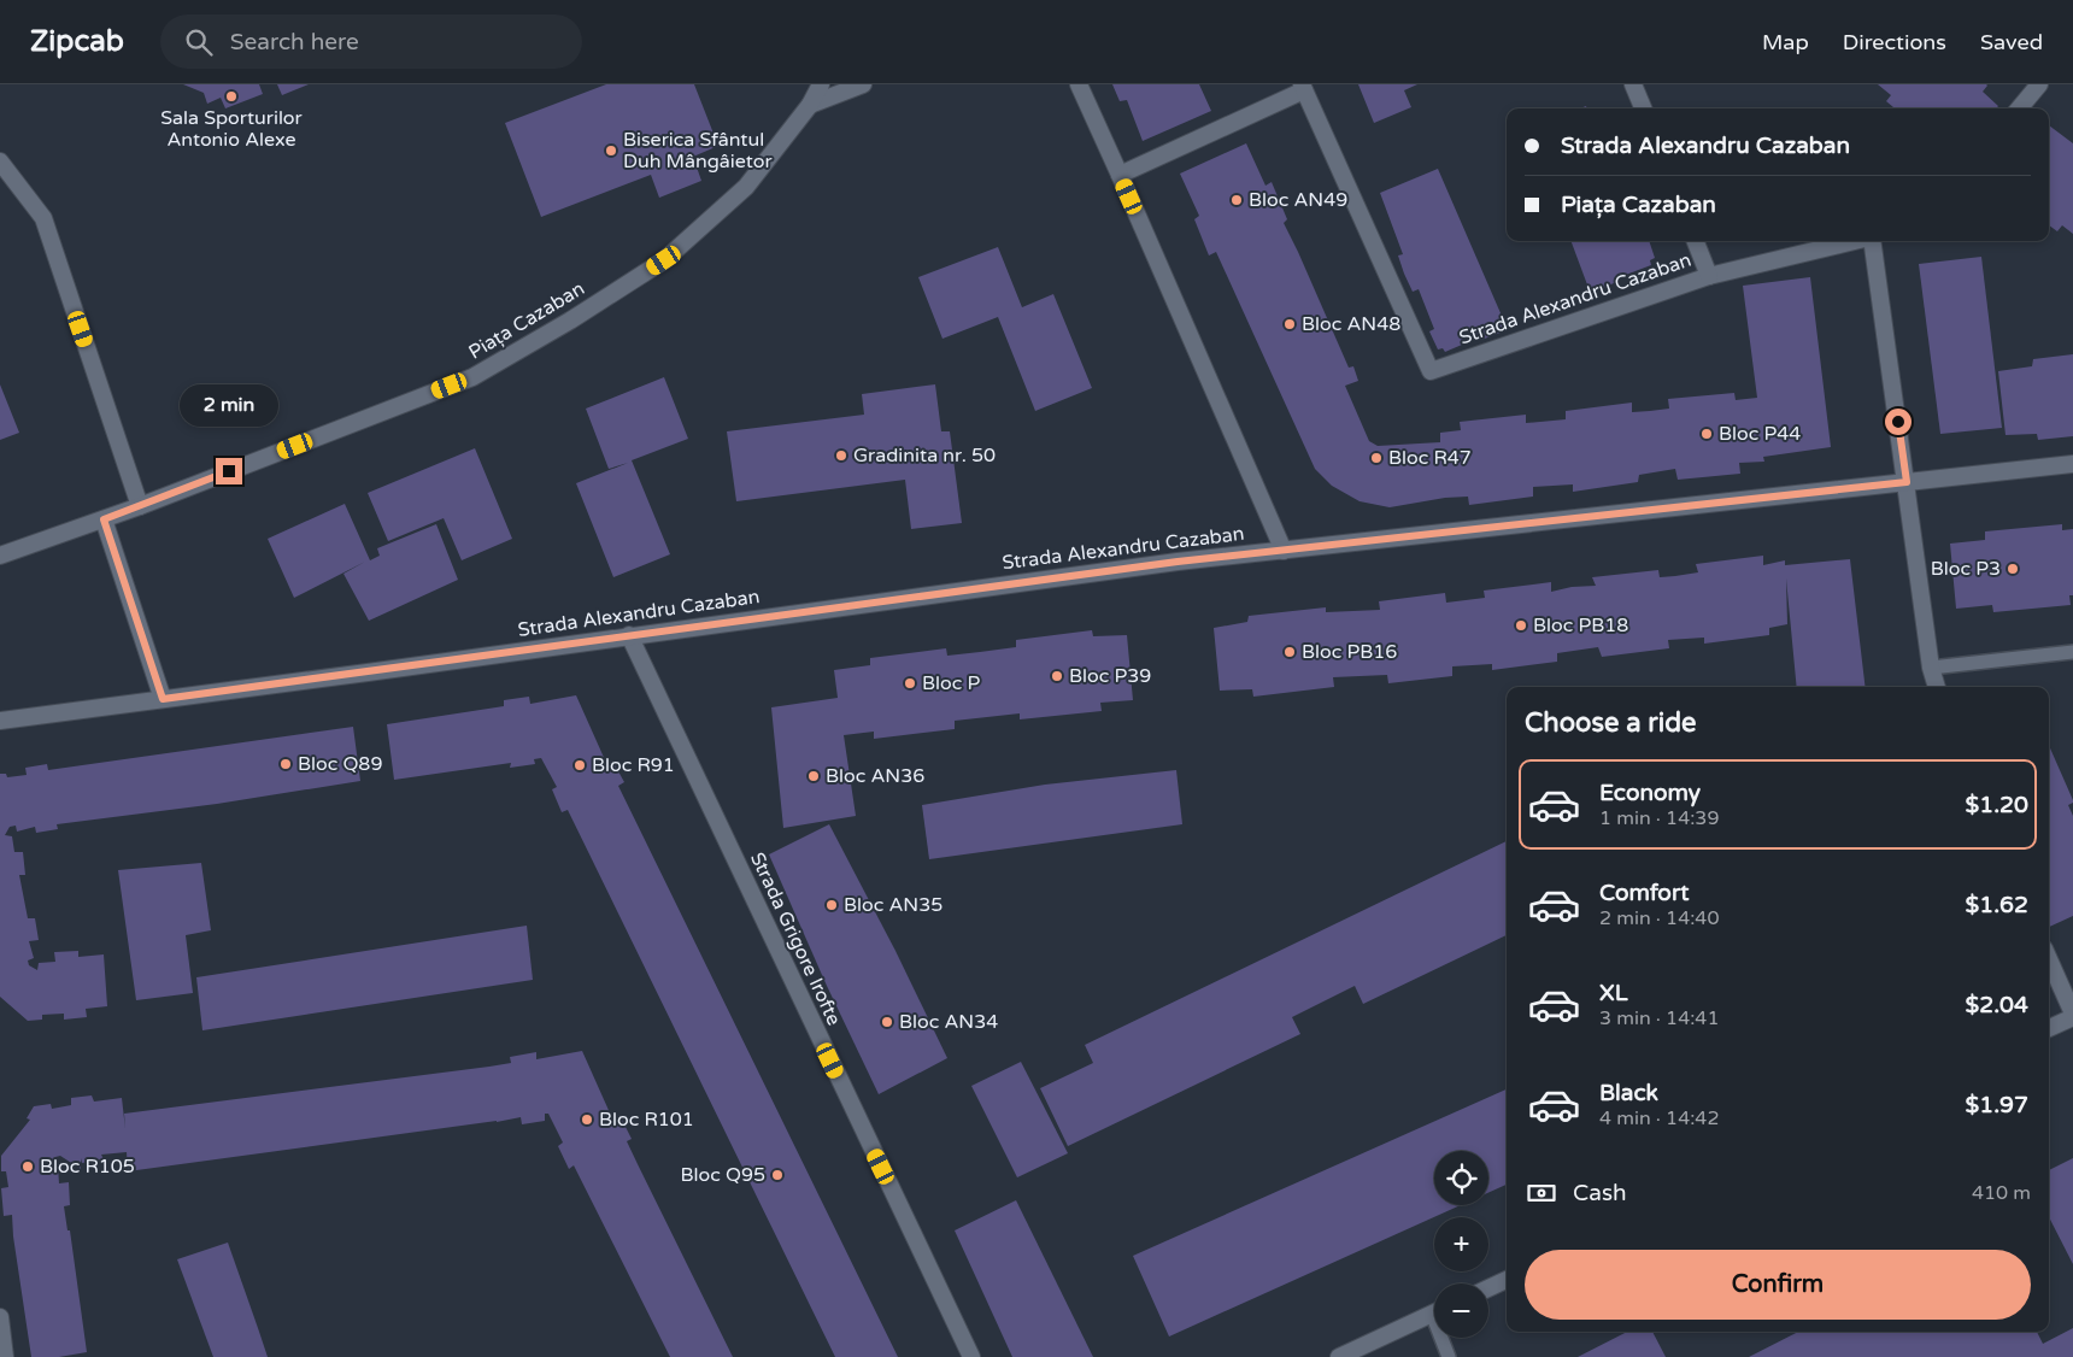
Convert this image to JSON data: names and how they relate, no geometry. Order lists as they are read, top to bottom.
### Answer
{
  "streets": {
    "street": ["Strada Alexandru Cazaban", "Piața Cazaban", "Strada Grigore Irofte"]
  },
  "crossings": [
    ["Strada Alexandru Cazaban", "Strada Grigore Irofte"]
  ],
  "places": [
    "Sala Sporturilor Antonio Alexe",
    "Biserica Sfântul Duh Mângâietor",
    "Bloc AN49",
    "Bloc AN48",
    "Bloc P44",
    "Gradinita nr. 50",
    "Bloc R47",
    "Bloc P3",
    "Bloc PB18",
    "Bloc PB16",
    "Bloc P39",
    "Bloc P",
    "Bloc Q89",
    "Bloc R91",
    "Bloc AN36",
    "Bloc AN35",
    "Bloc AN34",
    "Bloc R101",
    "Bloc R105",
    "Bloc Q95"
  ],
  "page": {
    "header": "Zipcab",
    "search": "Search here",
    "nav": ["Map", "Directions", "Saved"],
    "banner": ["Strada Alexandru Cazaban", "Piața Cazaban"],
    "bubble": "2 min",
    "heading": "Choose a ride",
    "list": [
      {
        "name": "Economy",
        "note": "1 min · 14:39",
        "value": "$1.20"
      },
      {
        "name": "Comfort",
        "note": "2 min · 14:40",
        "value": "$1.62"
      },
      {
        "name": "XL",
        "note": "3 min · 14:41",
        "value": "$2.04"
      },
      {
        "name": "Black",
        "note": "4 min · 14:42",
        "value": "$1.97"
      }
    ],
    "map_buttons": ["+", "−"],
    "pay": ["Cash", "410 m"],
    "buttons": "Confirm"
  }
}
